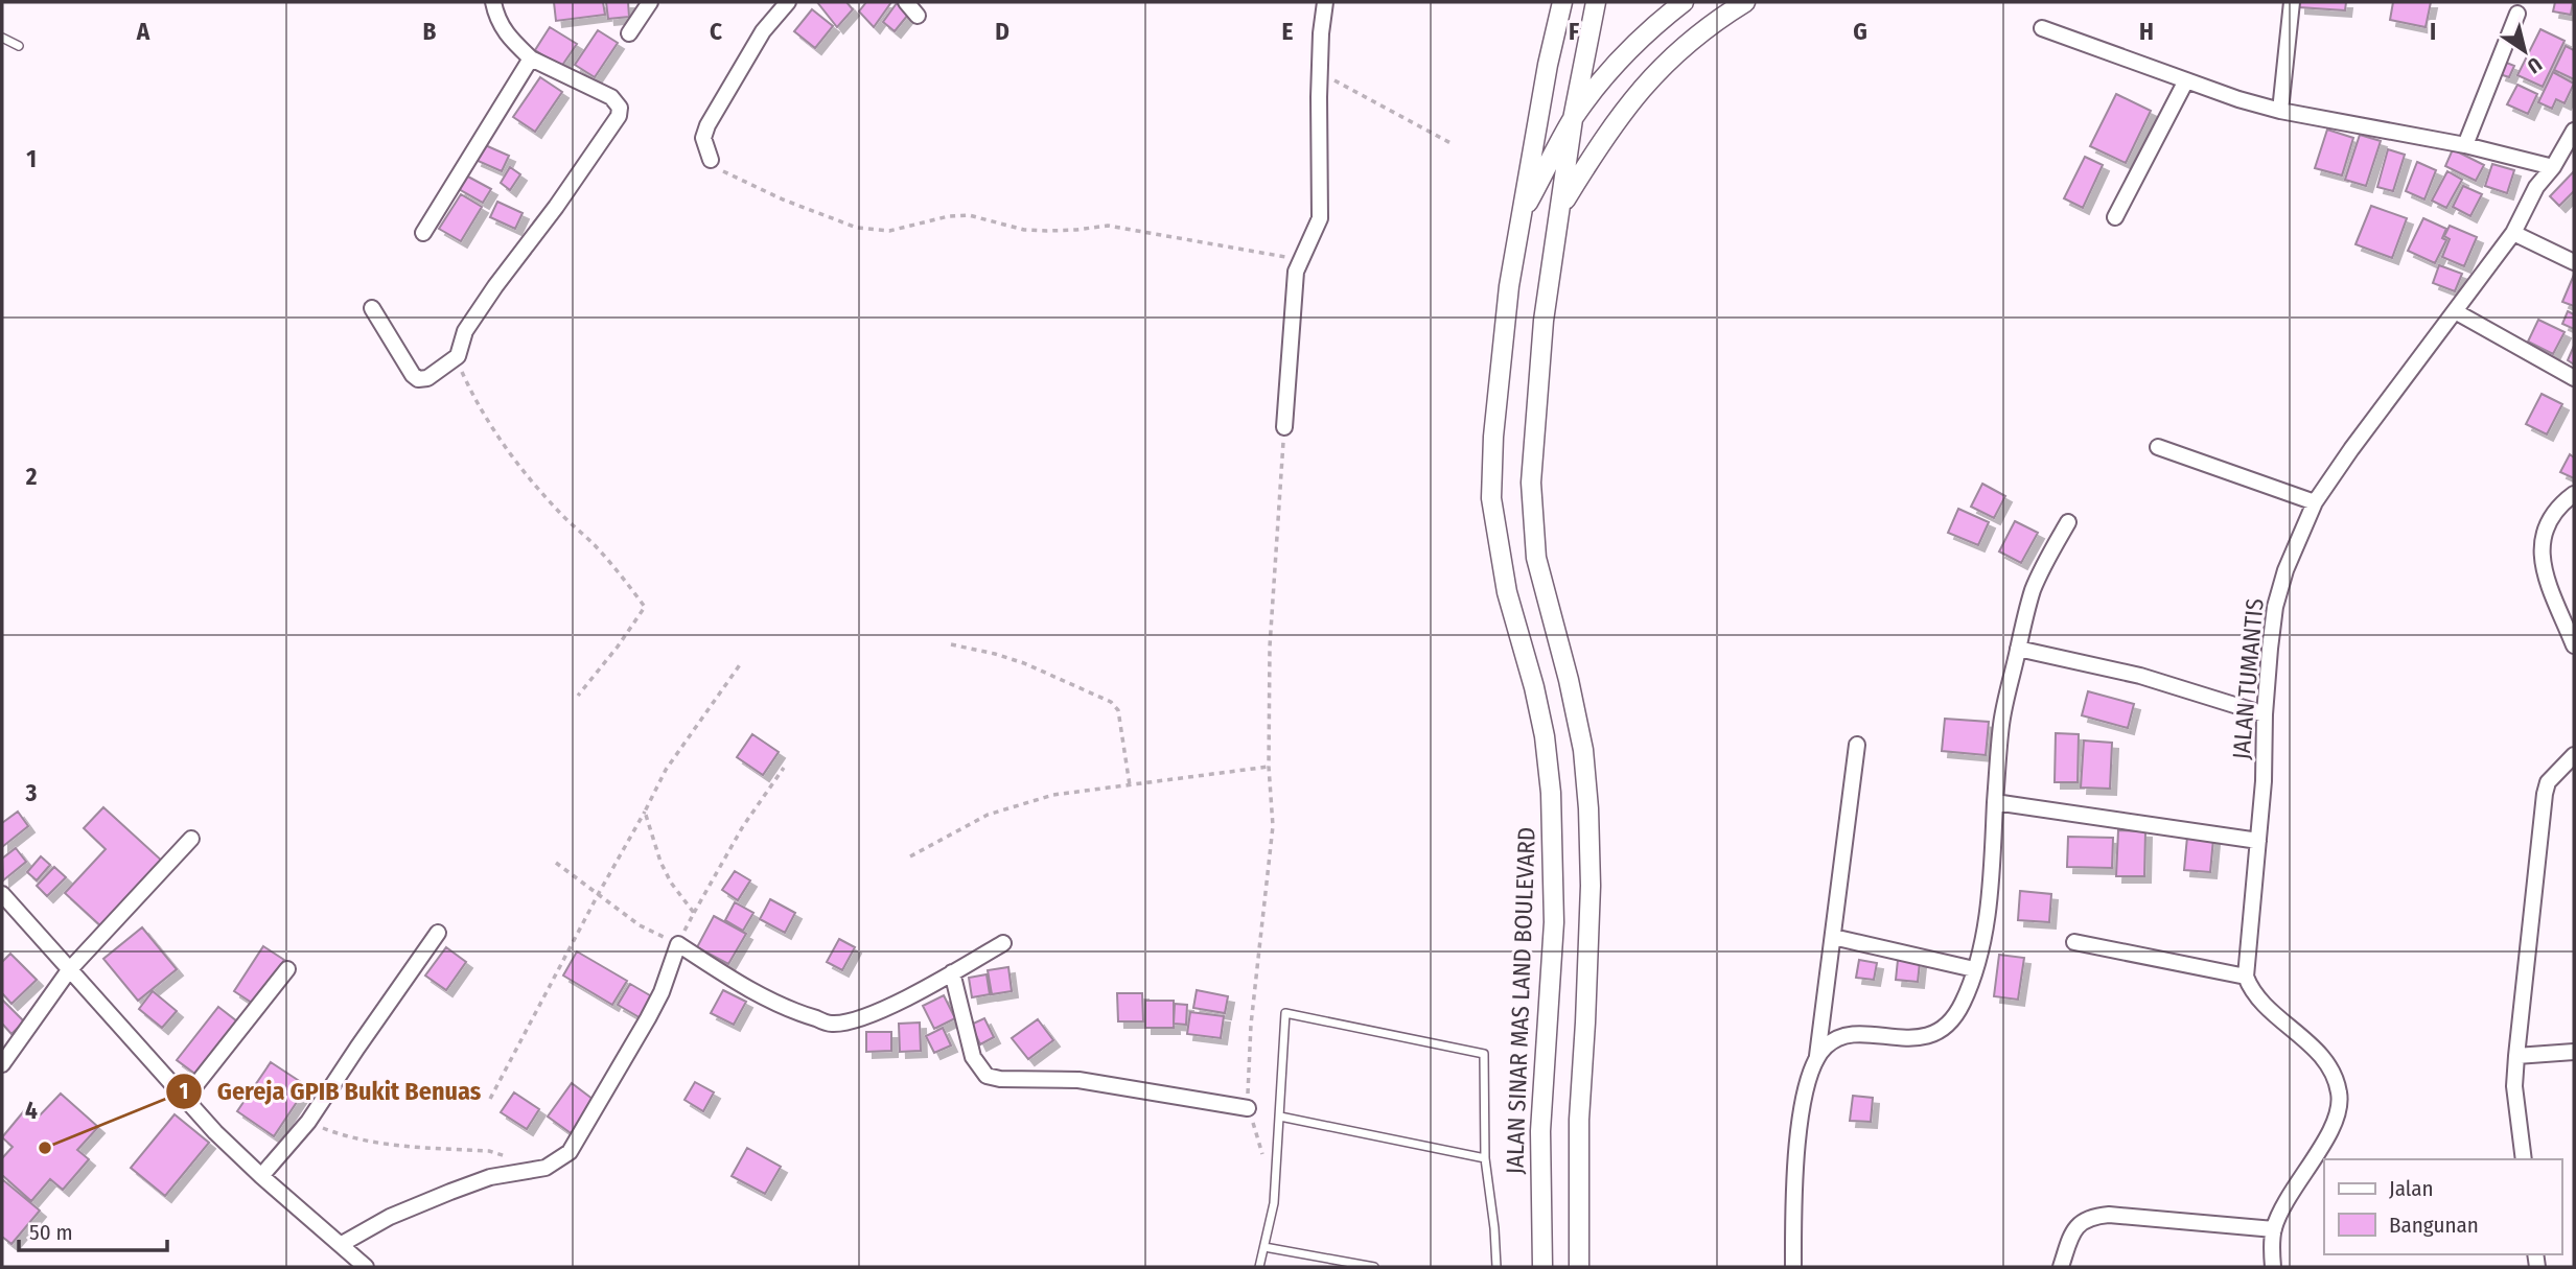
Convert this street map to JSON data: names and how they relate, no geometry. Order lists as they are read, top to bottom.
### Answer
{
  "streets": {
    "street": ["JALAN TUMANTIS", "JALAN SINAR MAS LAND BOULEVARD"]
  },
  "places": ["Gereja GPIB Bukit Benuas"],
  "legend": ["Jalan", "Bangunan"],
  "scale_bar": "50 m",
  "north": "bottom right",
  "grid": {
    "columns": [
      "A",
      "B",
      "C",
      "D",
      "E",
      "F",
      "G",
      "H",
      "I"
    ],
    "rows": [
      "1",
      "2",
      "3",
      "4"
    ]
  }
}
